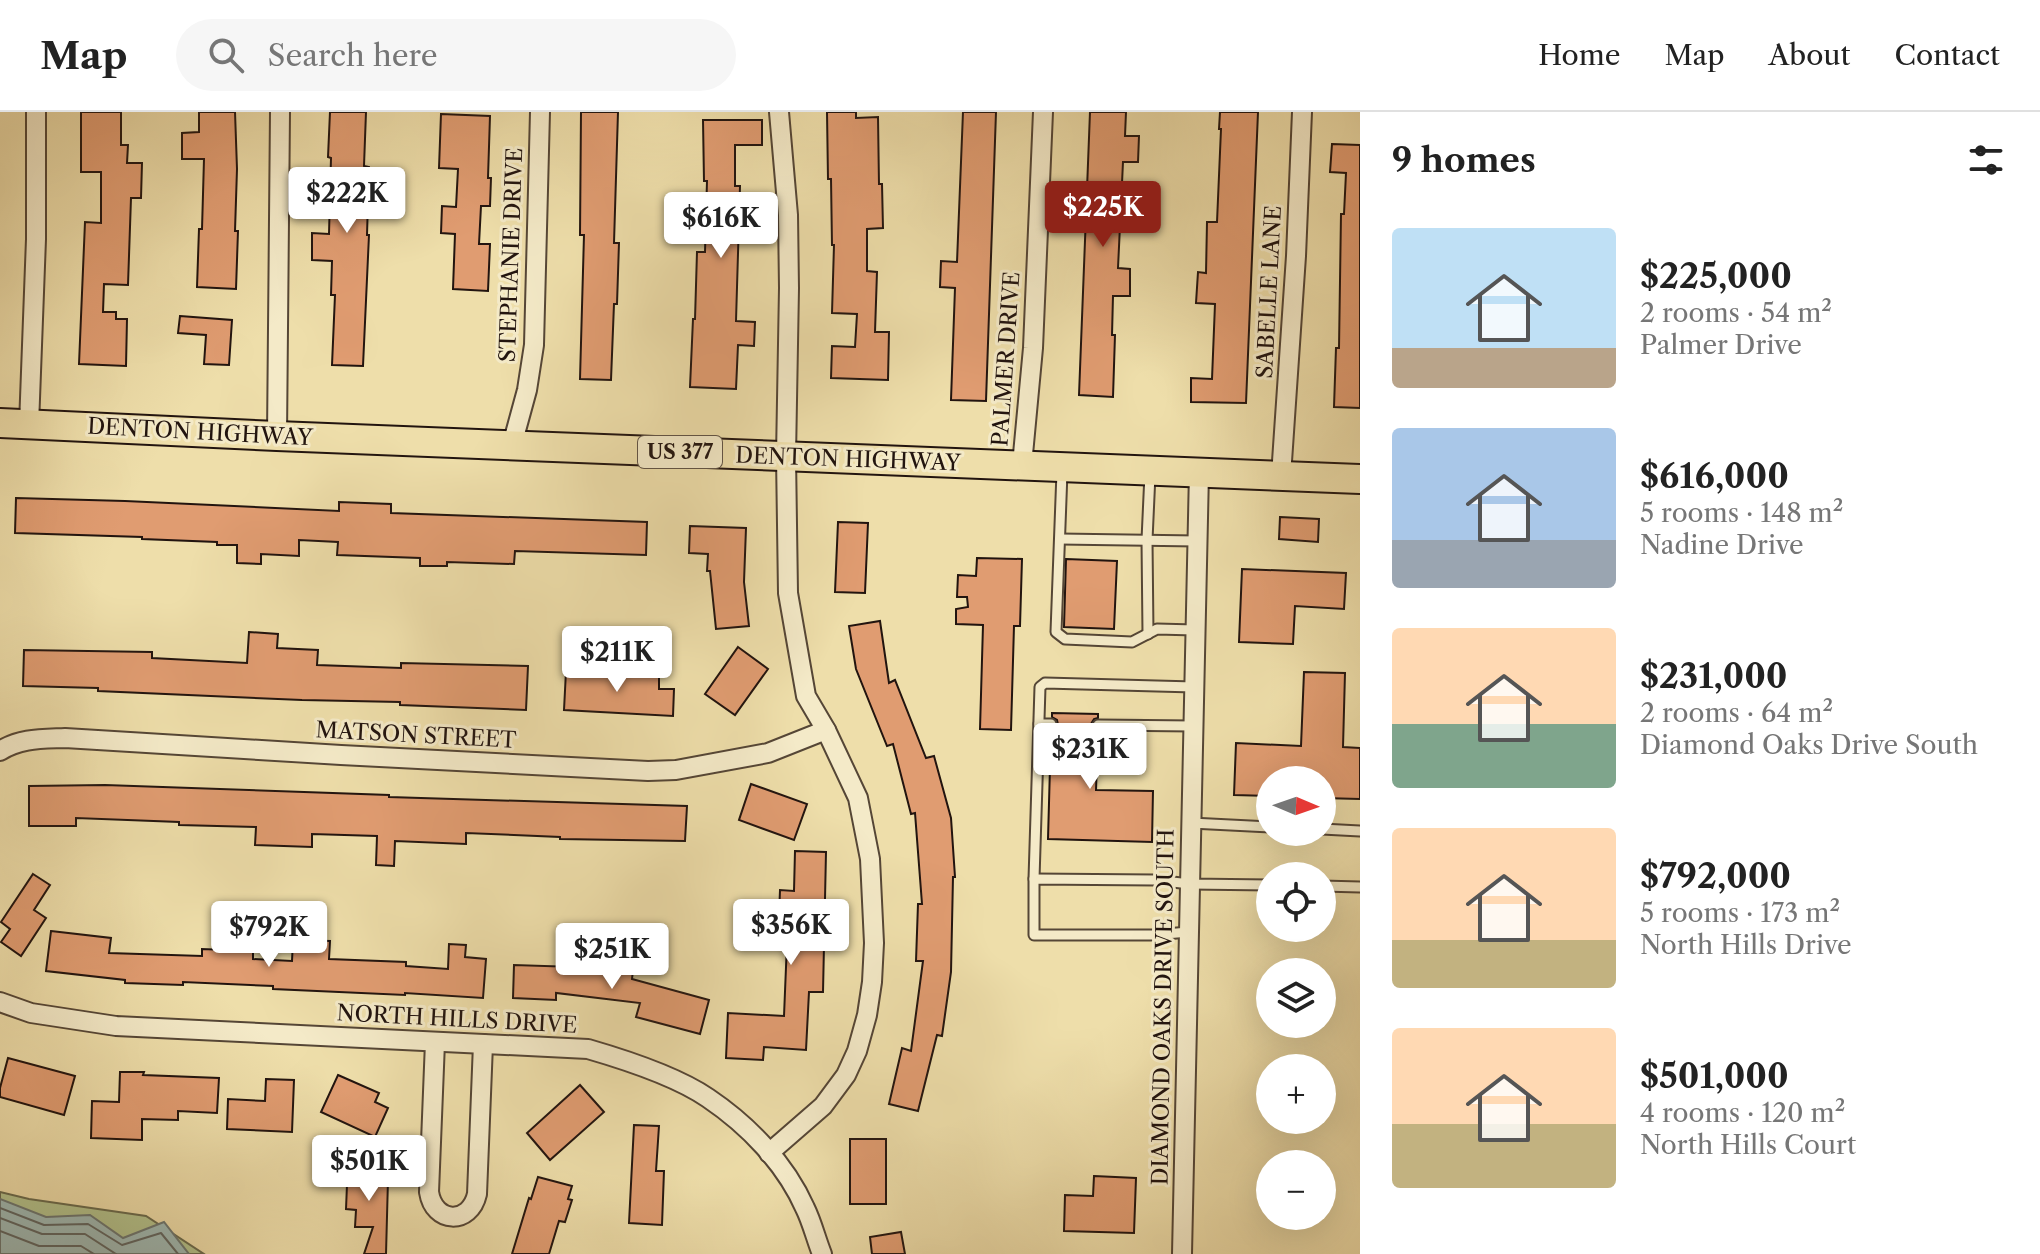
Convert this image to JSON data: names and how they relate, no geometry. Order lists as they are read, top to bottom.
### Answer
{
  "streets": {
    "main road": ["DENTON HIGHWAY", "US 377"],
    "street": [
      "STEPHANIE DRIVE",
      "SABELLE LANE",
      "PALMER DRIVE",
      "MATSON STREET",
      "DIAMOND OAKS DRIVE SOUTH",
      "NORTH HILLS DRIVE"
    ]
  },
  "crossings": [
    ["STEPHANIE DRIVE", "DENTON HIGHWAY"],
    ["SABELLE LANE", "DENTON HIGHWAY"],
    ["PALMER DRIVE", "DENTON HIGHWAY"],
    ["DENTON HIGHWAY", "DIAMOND OAKS DRIVE SOUTH"]
  ],
  "north": "right",
  "page": {
    "header": "Map",
    "search": "Search here",
    "nav": [
      "Home",
      "Map",
      "About",
      "Contact"
    ],
    "heading": "9 homes",
    "price": [
      "$222K",
      "$225K",
      "$616K",
      "$211K",
      "$231K",
      "$356K",
      "$792K",
      "$251K",
      "$501K"
    ],
    "list": [
      {
        "name": "$225,000",
        "note": "2 rooms · 54 m² · Palmer Drive"
      },
      {
        "name": "$616,000",
        "note": "5 rooms · 148 m² · Nadine Drive"
      },
      {
        "name": "$231,000",
        "note": "2 rooms · 64 m² · Diamond Oaks Drive South"
      },
      {
        "name": "$792,000",
        "note": "5 rooms · 173 m² · North Hills Drive"
      },
      {
        "name": "$501,000",
        "note": "4 rooms · 120 m² · North Hills Court"
      }
    ],
    "map_buttons": ["+", "−"]
  }
}
